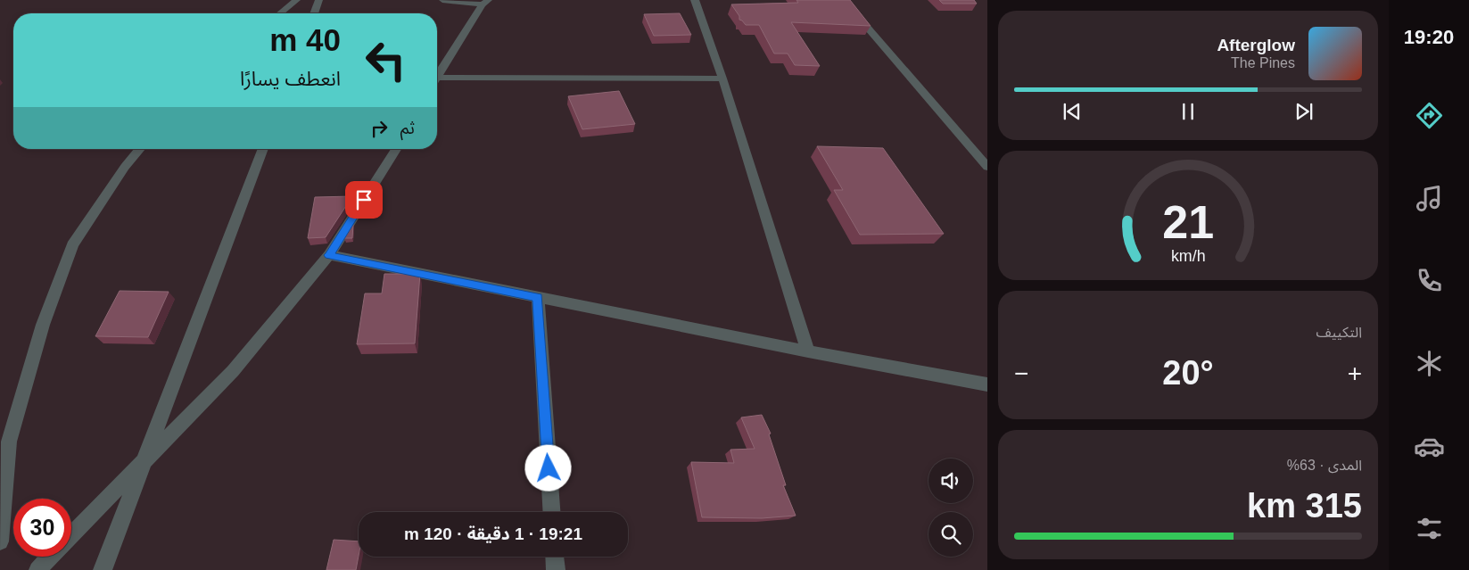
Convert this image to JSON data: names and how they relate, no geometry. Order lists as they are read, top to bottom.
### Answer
{
  "page": {
    "tabs": "19:20",
    "turn": ["40 m", "انعطف يسارًا"],
    "song": ["Afterglow", "The Pines"],
    "then": "ثم",
    "tile": [
      "التكييف",
      ["المدى · 63%", "315 km"]
    ],
    "heat": ["−", "20°", "+"],
    "limit": "30",
    "trip": "19:21 · 1 دقيقة · 120 m",
    "gauge": ["21", "km/h"]
  }
}
